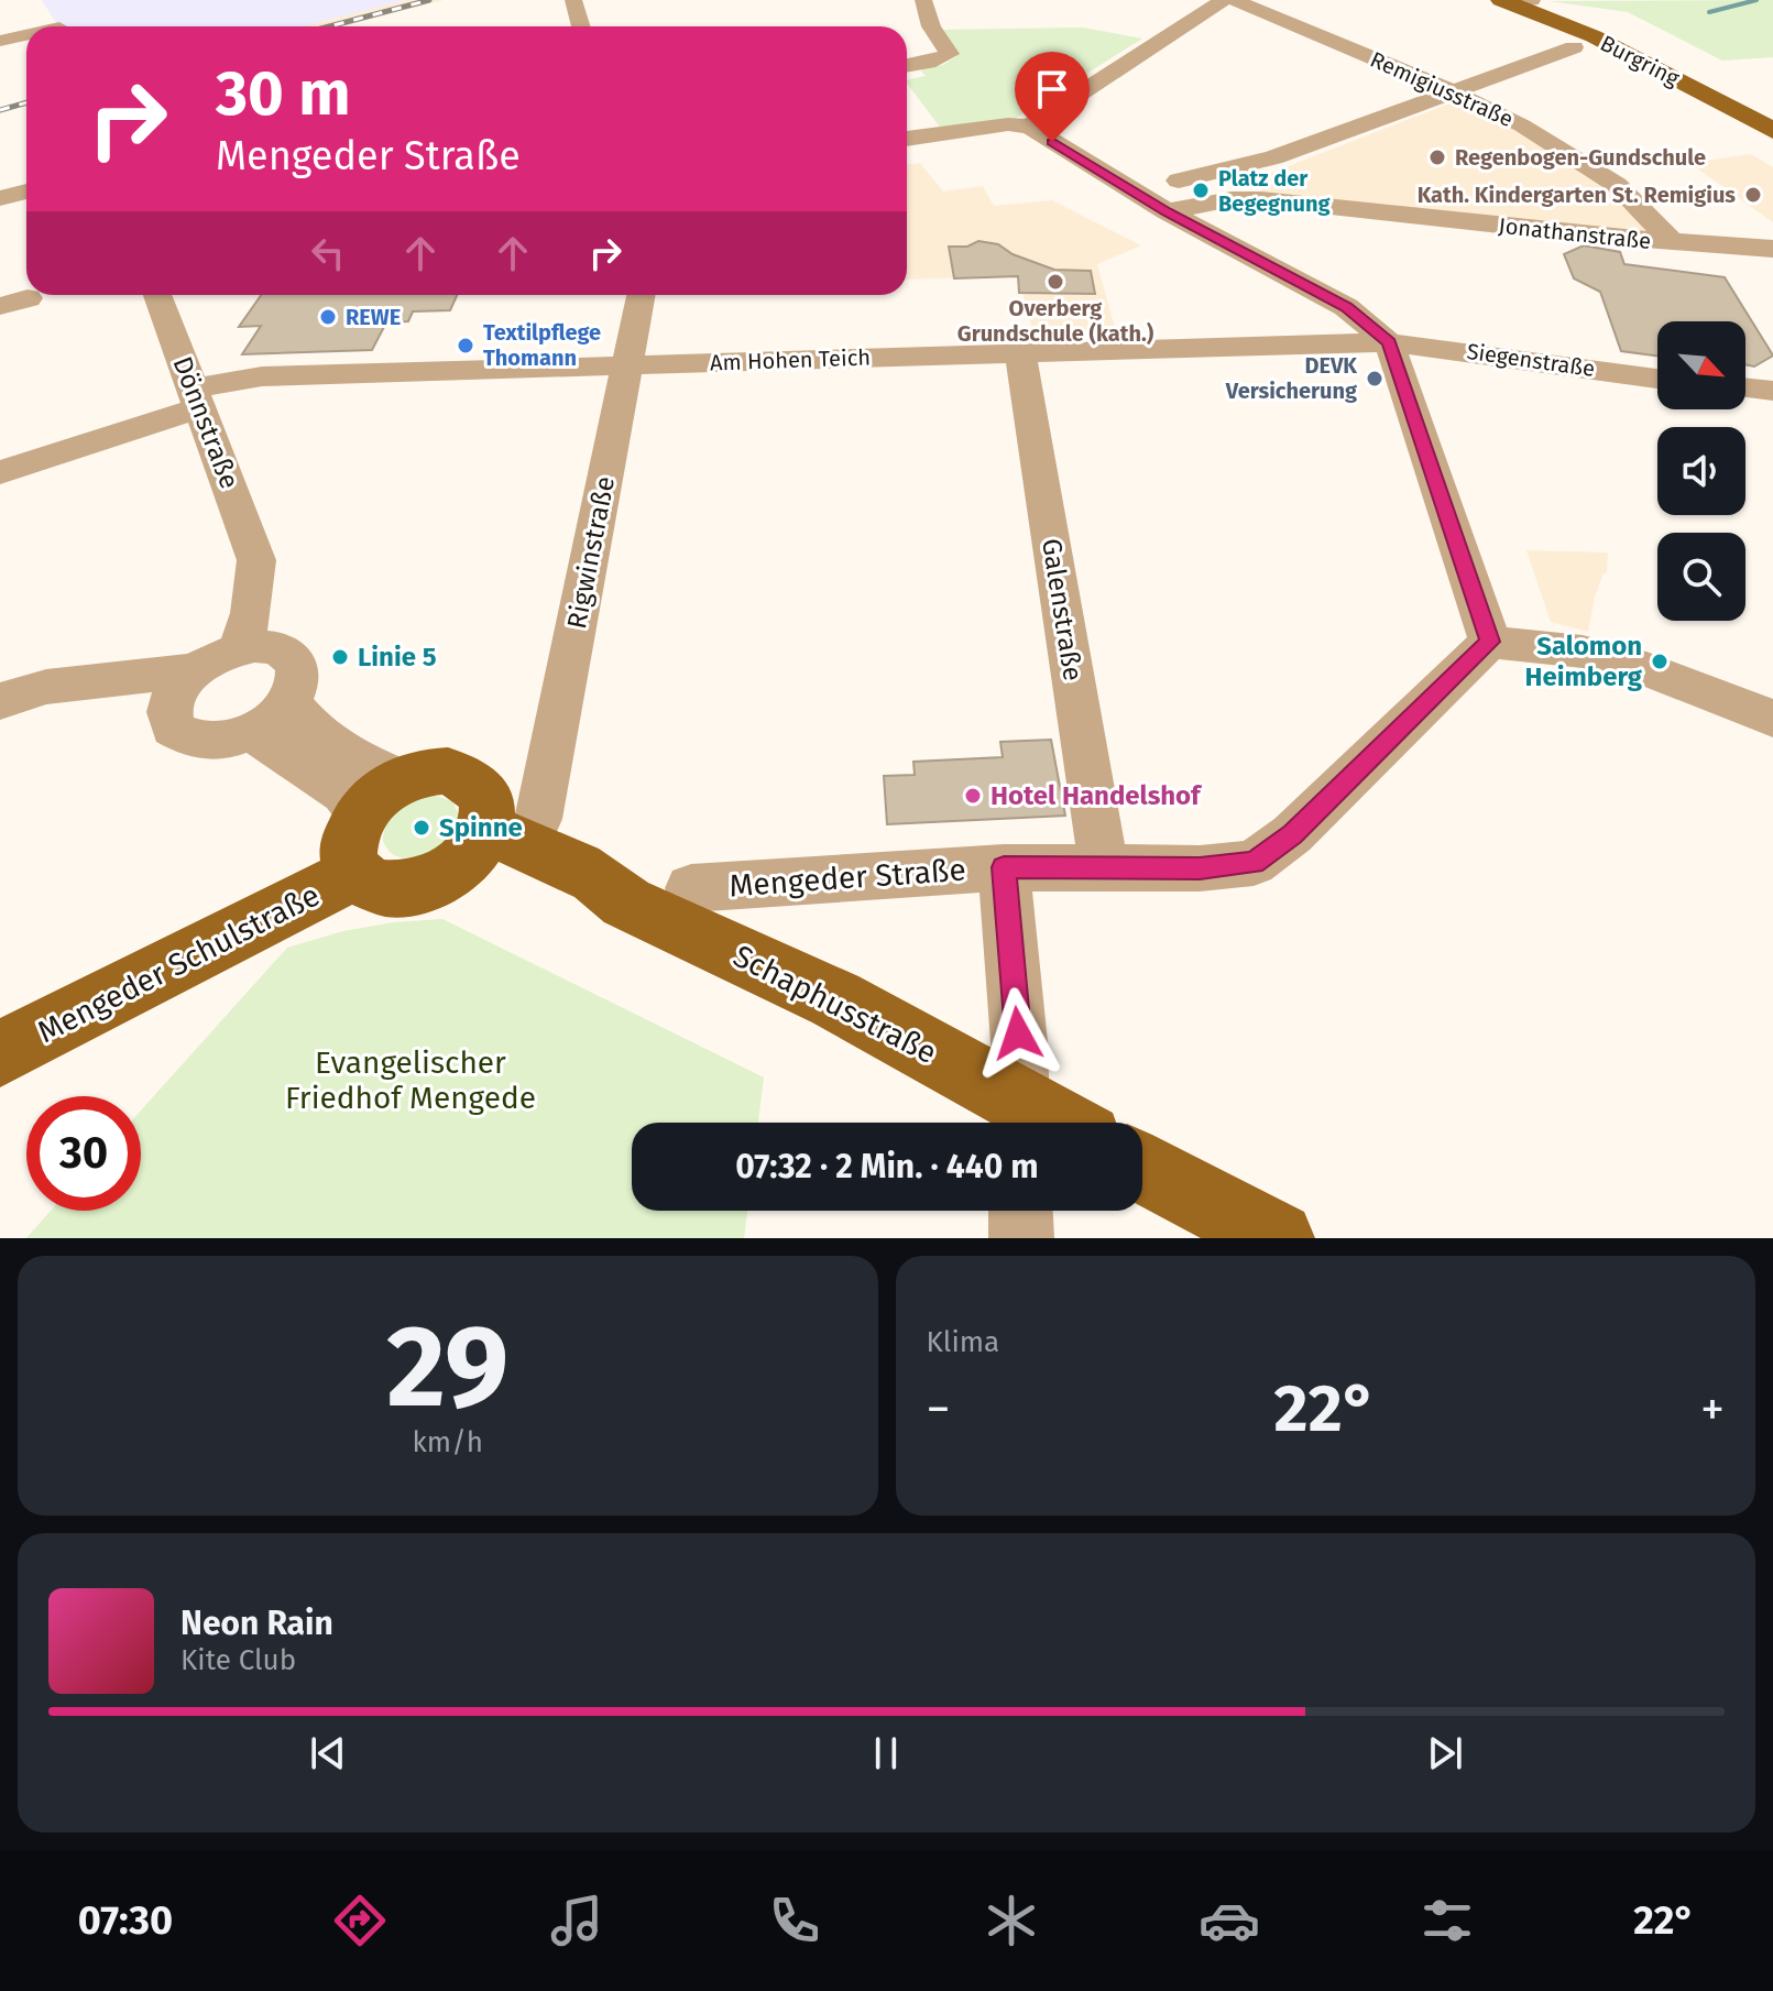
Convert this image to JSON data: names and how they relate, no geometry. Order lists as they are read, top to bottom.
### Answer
{
  "streets": {
    "main road": ["Burgring", "Mengeder Schulstraße", "Schaphusstraße"],
    "street": [
      "Remigiusstraße",
      "Jonathanstraße",
      "Am Hohen Teich",
      "Siegenstraße",
      "Dönnstraße",
      "Rigwinstraße",
      "Galenstraße",
      "Mengeder Straße"
    ]
  },
  "crossings": [
    ["Remigiusstraße", "Jonathanstraße"],
    ["Am Hohen Teich", "Siegenstraße"],
    ["Am Hohen Teich", "Dönnstraße"],
    ["Am Hohen Teich", "Rigwinstraße"],
    ["Am Hohen Teich", "Galenstraße"],
    ["Rigwinstraße", "Mengeder Schulstraße"],
    ["Rigwinstraße", "Schaphusstraße"],
    ["Galenstraße", "Mengeder Straße"],
    ["Mengeder Straße", "Schaphusstraße"],
    ["Mengeder Schulstraße", "Schaphusstraße"]
  ],
  "parks": ["Evangelischer Friedhof Mengede"],
  "places": [
    "Regenbogen-Gundschule",
    "Platz der Begegnung",
    "Kath. Kindergarten St. Remigius",
    "Overberg Grundschule (kath.)",
    "REWE",
    "Textilpflege Thomann",
    "DEVK Versicherung",
    "Linie 5",
    "Salomon Heimberg",
    "Hotel Handelshof",
    "Spinne"
  ],
  "north": "bottom right",
  "page": {
    "turn": ["30 m", "Mengeder Straße"],
    "limit": "30",
    "trip": "07:32 · 2 Min. · 440 m",
    "tile": [
      ["29", "km/h"],
      "Klima"
    ],
    "heat": ["−", "22°", "+"],
    "song": ["Neon Rain", "Kite Club"],
    "tabs": ["07:30", "22°"]
  }
}
